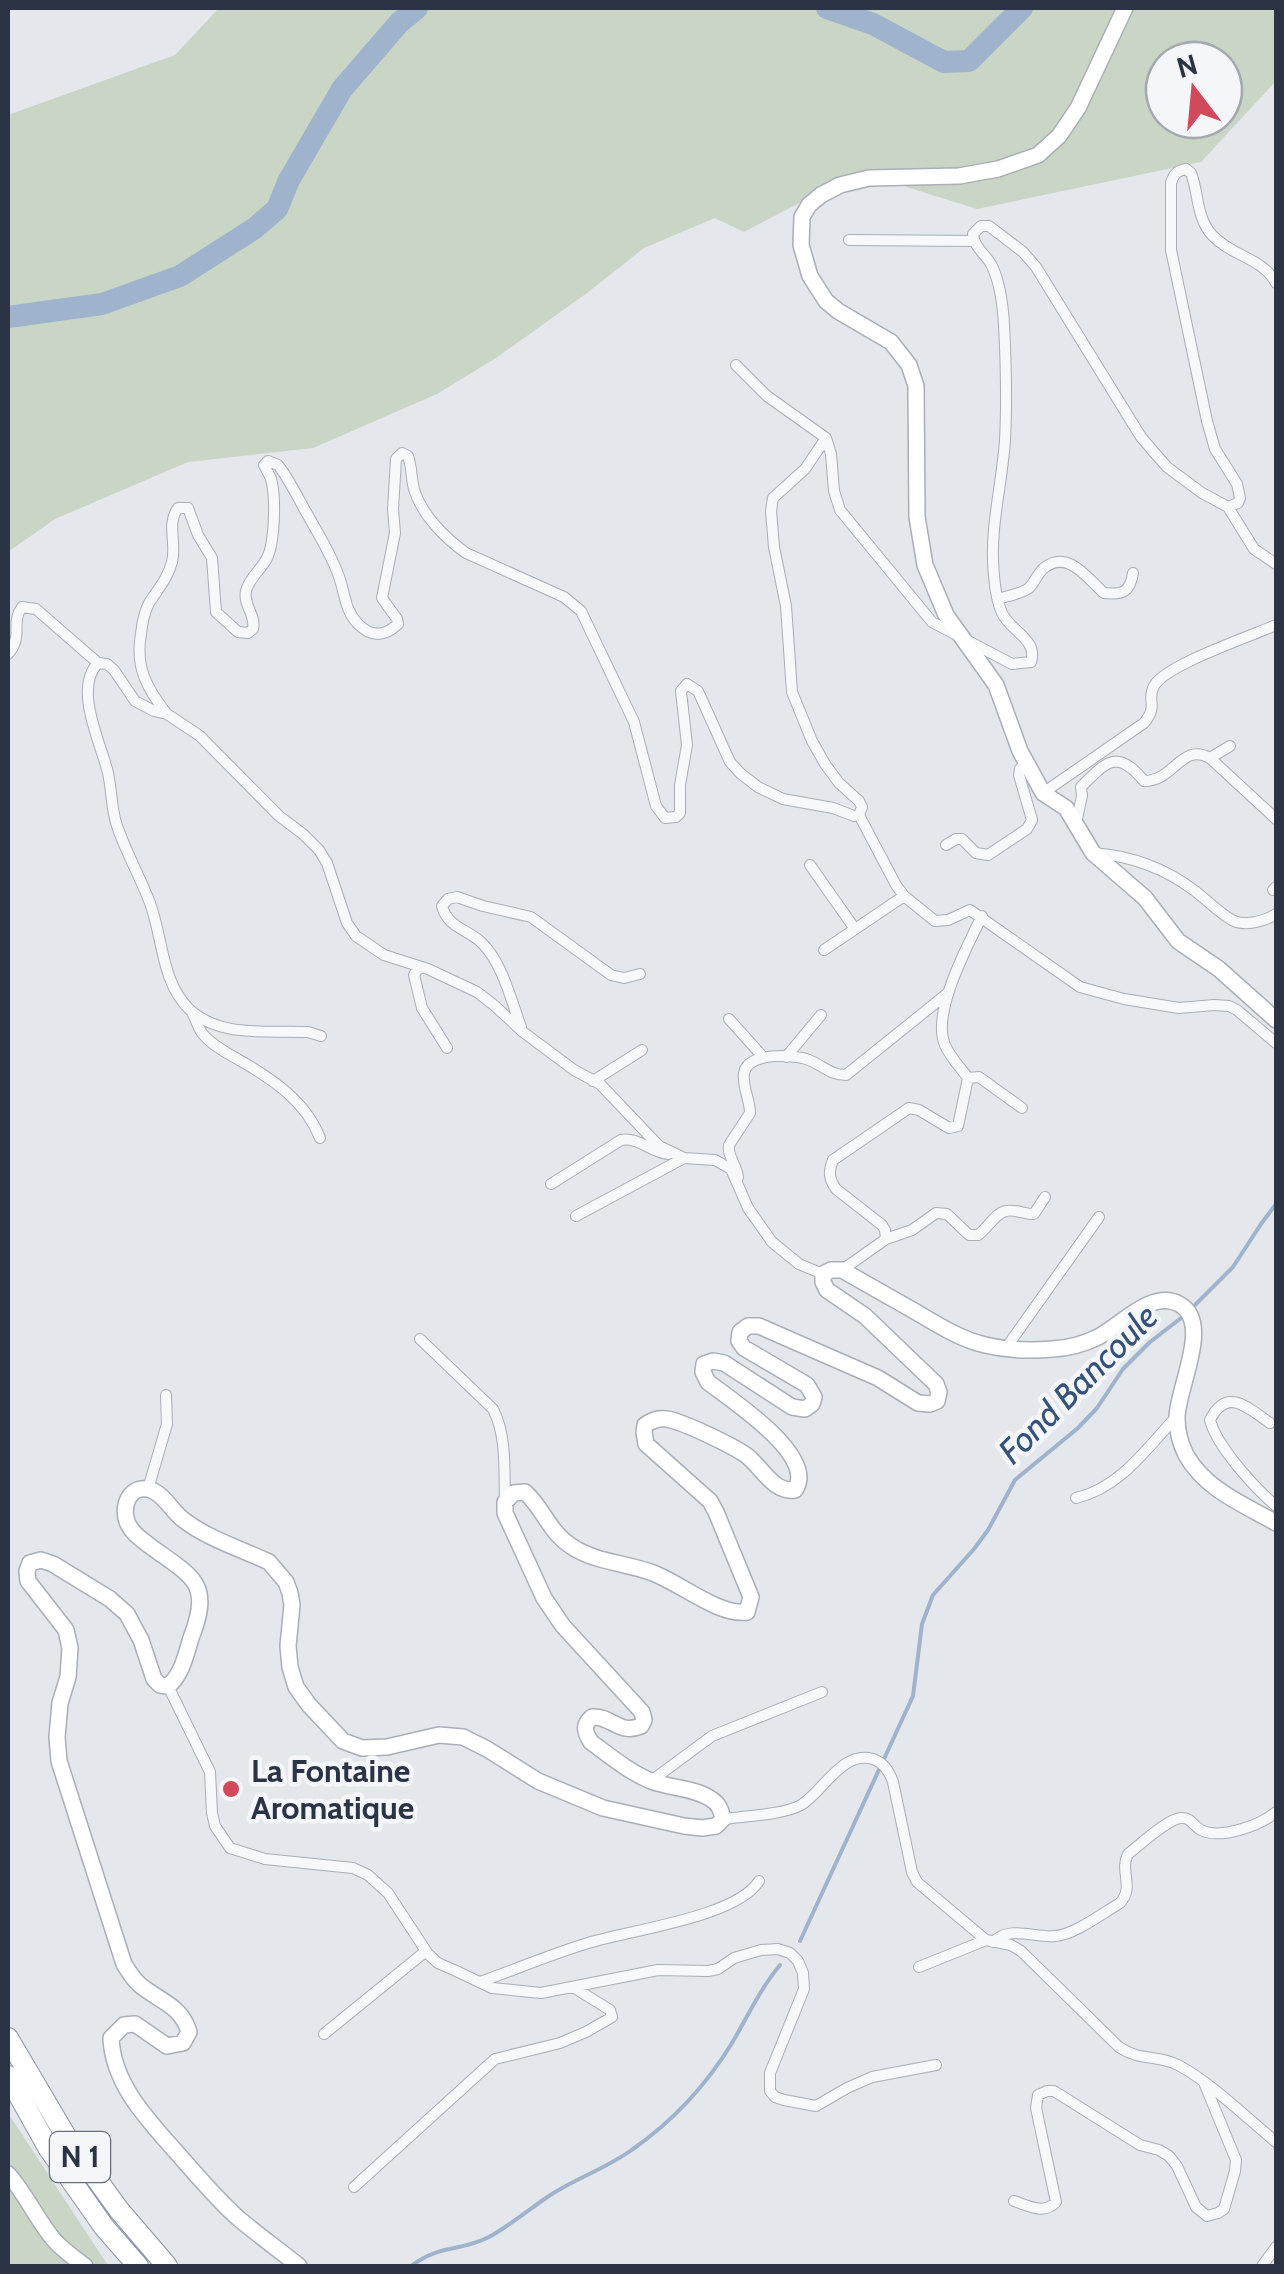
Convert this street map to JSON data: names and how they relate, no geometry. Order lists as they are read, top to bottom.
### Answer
{
  "streets": {
    "highway": ["N 1"]
  },
  "water": ["Fond Bancoule"],
  "places": ["La Fontaine Aromatique"],
  "north": "top"
}
